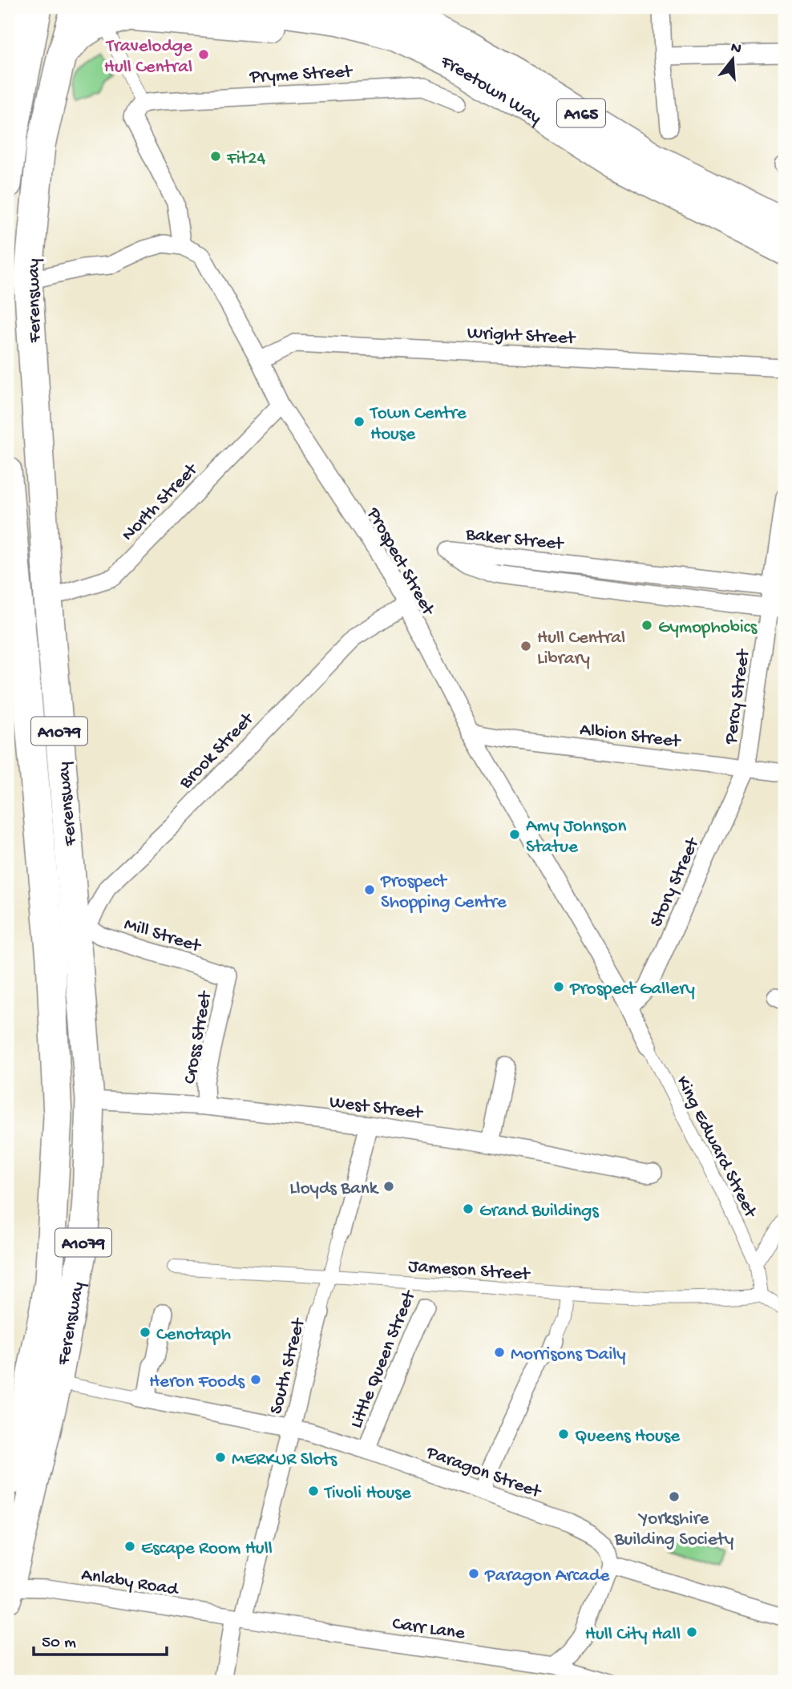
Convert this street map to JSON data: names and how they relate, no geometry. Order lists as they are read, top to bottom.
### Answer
{
  "streets": {
    "highway": [
      "Freetown Way",
      "A165",
      "Ferensway",
      "A1079"
    ],
    "street": [
      "Pryme Street",
      "Wright Street",
      "North Street",
      "Baker Street",
      "Prospect Street",
      "Percy Street",
      "Albion Street",
      "Brook Street",
      "Story Street",
      "Mill Street",
      "Cross Street",
      "West Street",
      "King Edward Street",
      "Jameson Street",
      "Little Queen Street",
      "South Street",
      "Paragon Street",
      "Anlaby Road",
      "Carr Lane"
    ]
  },
  "crossings": [
    ["Ferensway", "North Street"],
    ["Ferensway", "Brook Street"],
    ["Ferensway", "Mill Street"],
    ["Ferensway", "West Street"],
    ["Ferensway", "Anlaby Road"],
    ["Wright Street", "Prospect Street"],
    ["North Street", "Prospect Street"],
    ["Baker Street", "Percy Street"],
    ["Prospect Street", "Albion Street"],
    ["Prospect Street", "Brook Street"],
    ["Prospect Street", "Story Street"],
    ["Prospect Street", "King Edward Street"],
    ["Percy Street", "Albion Street"],
    ["Percy Street", "Story Street"],
    ["Albion Street", "Story Street"],
    ["Brook Street", "Mill Street"],
    ["Mill Street", "Cross Street"],
    ["Cross Street", "West Street"],
    ["West Street", "South Street"],
    ["King Edward Street", "Jameson Street"],
    ["Jameson Street", "Little Queen Street"],
    ["Jameson Street", "South Street"],
    ["Little Queen Street", "Paragon Street"],
    ["South Street", "Paragon Street"],
    ["South Street", "Anlaby Road"],
    ["South Street", "Carr Lane"],
    ["Anlaby Road", "Carr Lane"]
  ],
  "places": [
    "Travelodge Hull Central",
    "Fit24",
    "Town Centre House",
    "Gymophobics",
    "Hull Central Library",
    "Amy Johnson Statue",
    "Prospect Shopping Centre",
    "Prospect Gallery",
    "Lloyds Bank",
    "Grand Buildings",
    "Cenotaph",
    "Morrisons Daily",
    "Heron Foods",
    "Queens House",
    "MERKUR Slots",
    "Tivoli House",
    "Yorkshire Building Society",
    "Escape Room Hull",
    "Paragon Arcade",
    "Hull City Hall"
  ],
  "scale_bar": "50 m",
  "north": "top"
}
